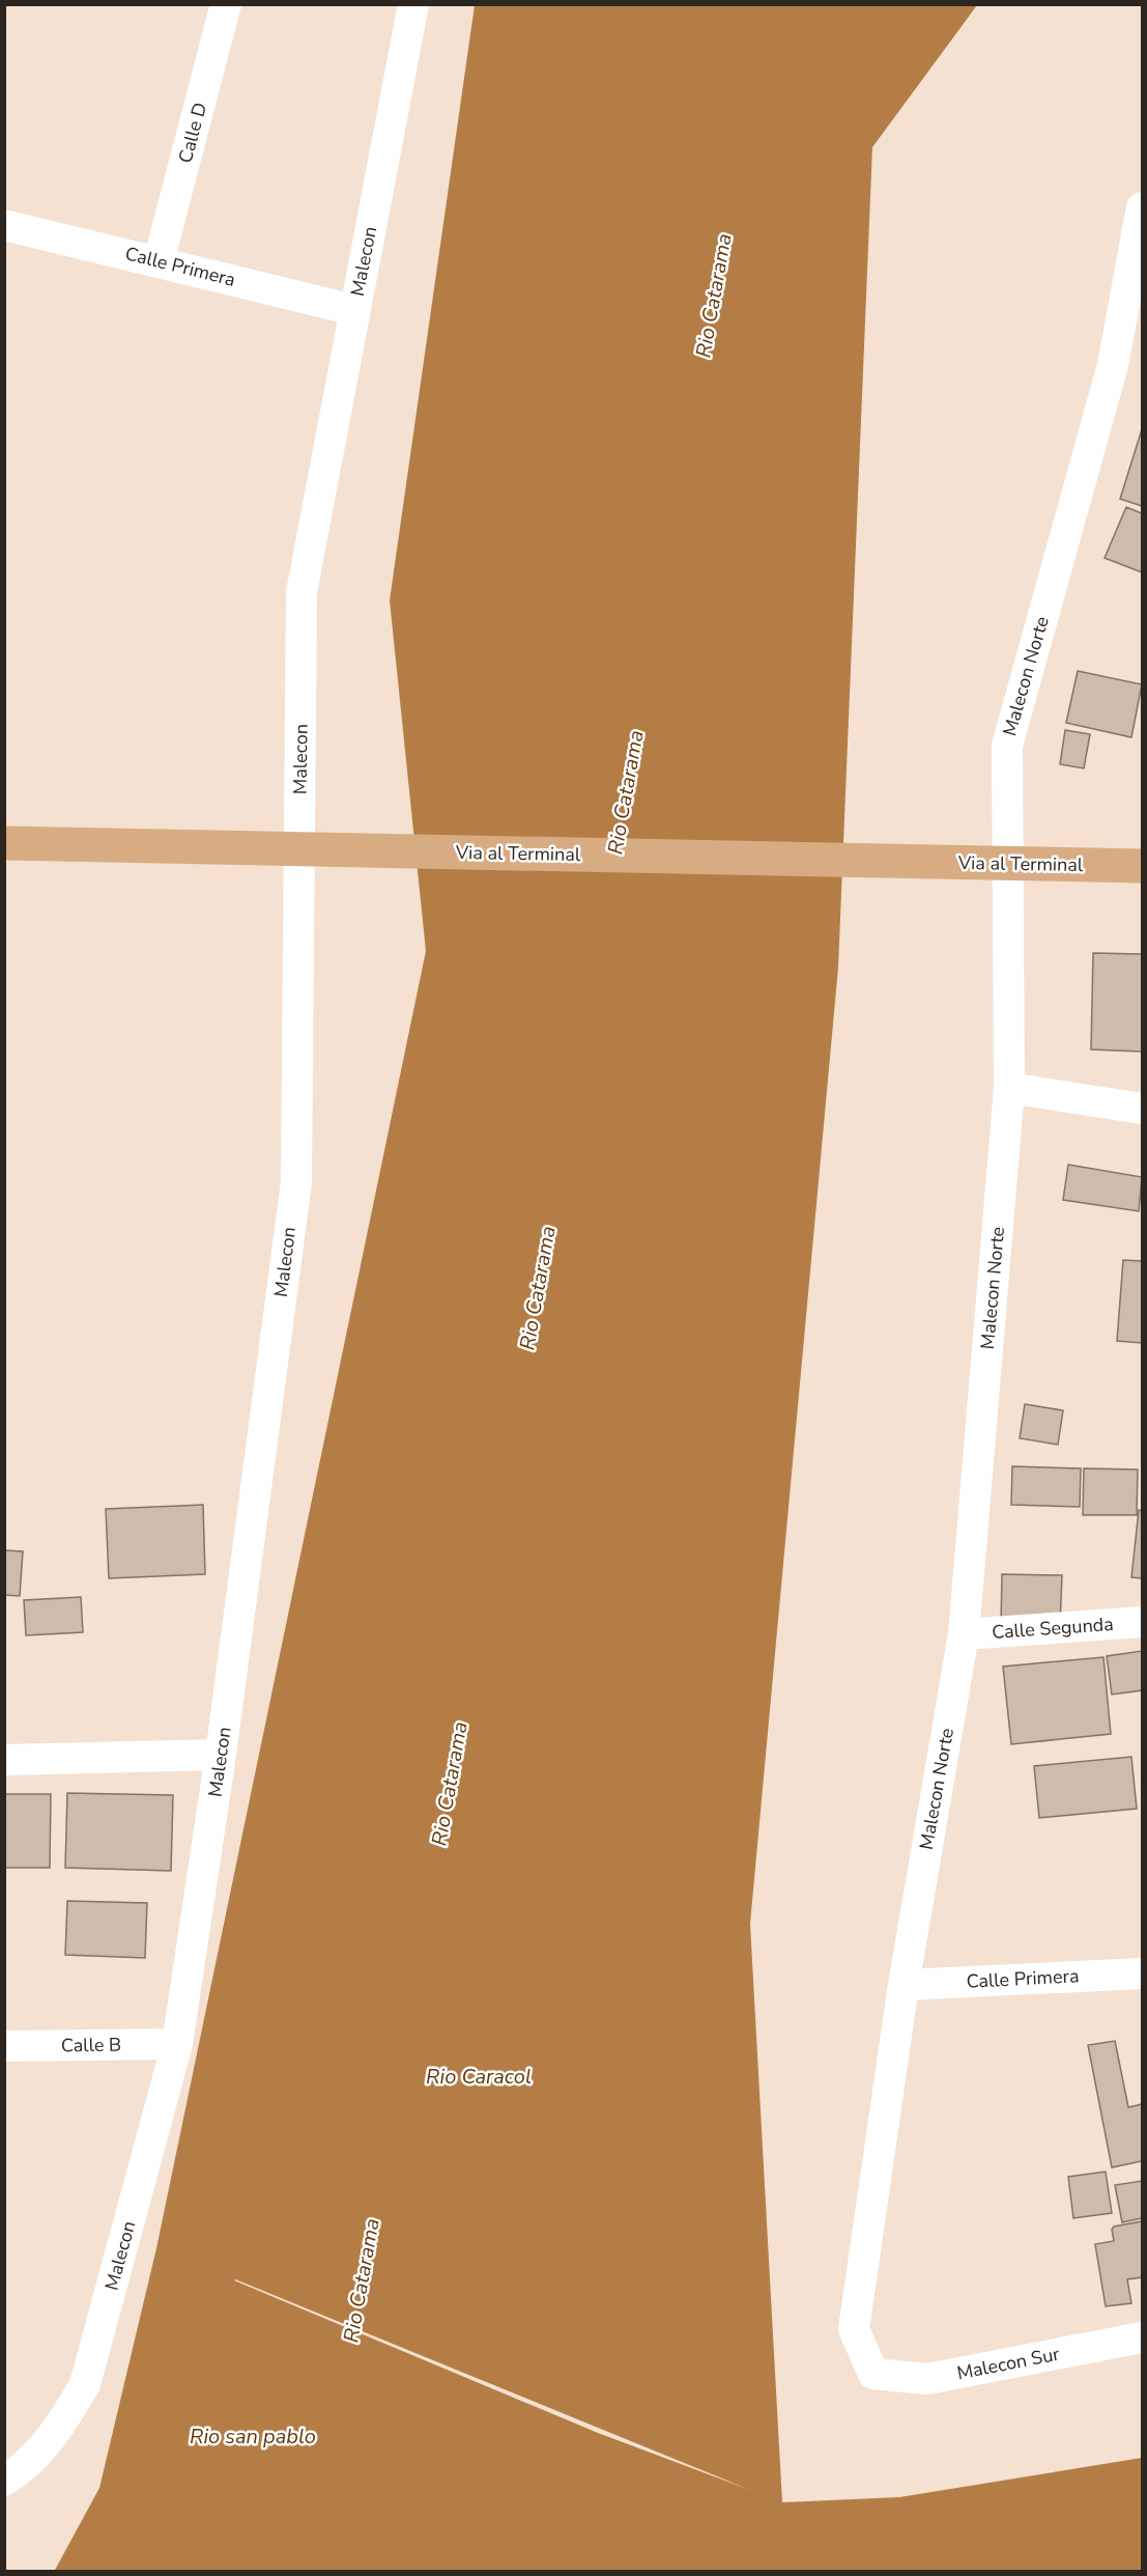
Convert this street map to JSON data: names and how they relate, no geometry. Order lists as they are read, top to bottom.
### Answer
{
  "streets": {
    "highway": ["Via al Terminal"],
    "street": [
      "Calle D",
      "Malecon",
      "Calle Primera",
      "Malecon Norte",
      "Calle Segunda",
      "Calle B",
      "Malecon Sur"
    ]
  },
  "crossings": [
    ["Calle D", "Calle Primera"],
    ["Malecon", "Calle Primera"],
    ["Malecon", "Calle B"],
    ["Calle Primera", "Malecon Norte"],
    ["Malecon Norte", "Calle Segunda"],
    ["Malecon Norte", "Malecon Sur"]
  ],
  "water": ["Rio Catarama", "Rio Caracol", "Rio san pablo"]
}
